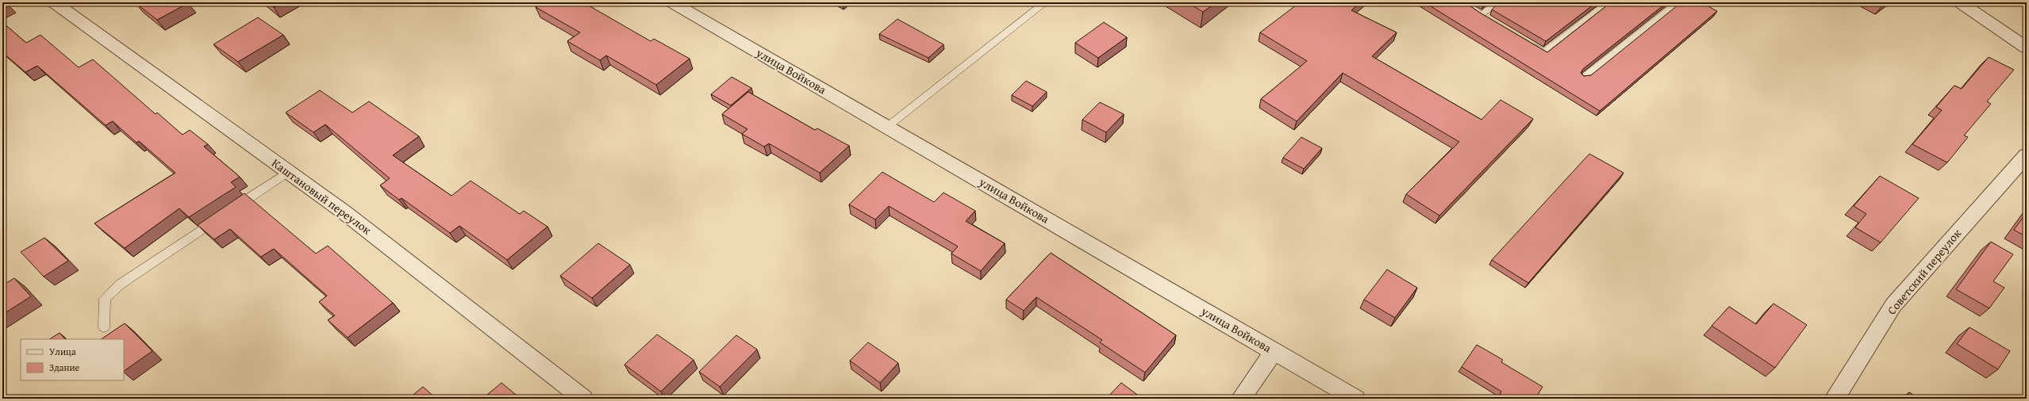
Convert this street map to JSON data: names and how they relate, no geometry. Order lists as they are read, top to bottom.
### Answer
{
  "streets": {
    "street": ["улица Войкова", "Каштановый переулок", "Советский переулок"]
  },
  "legend": ["Улица", "Здание"]
}
